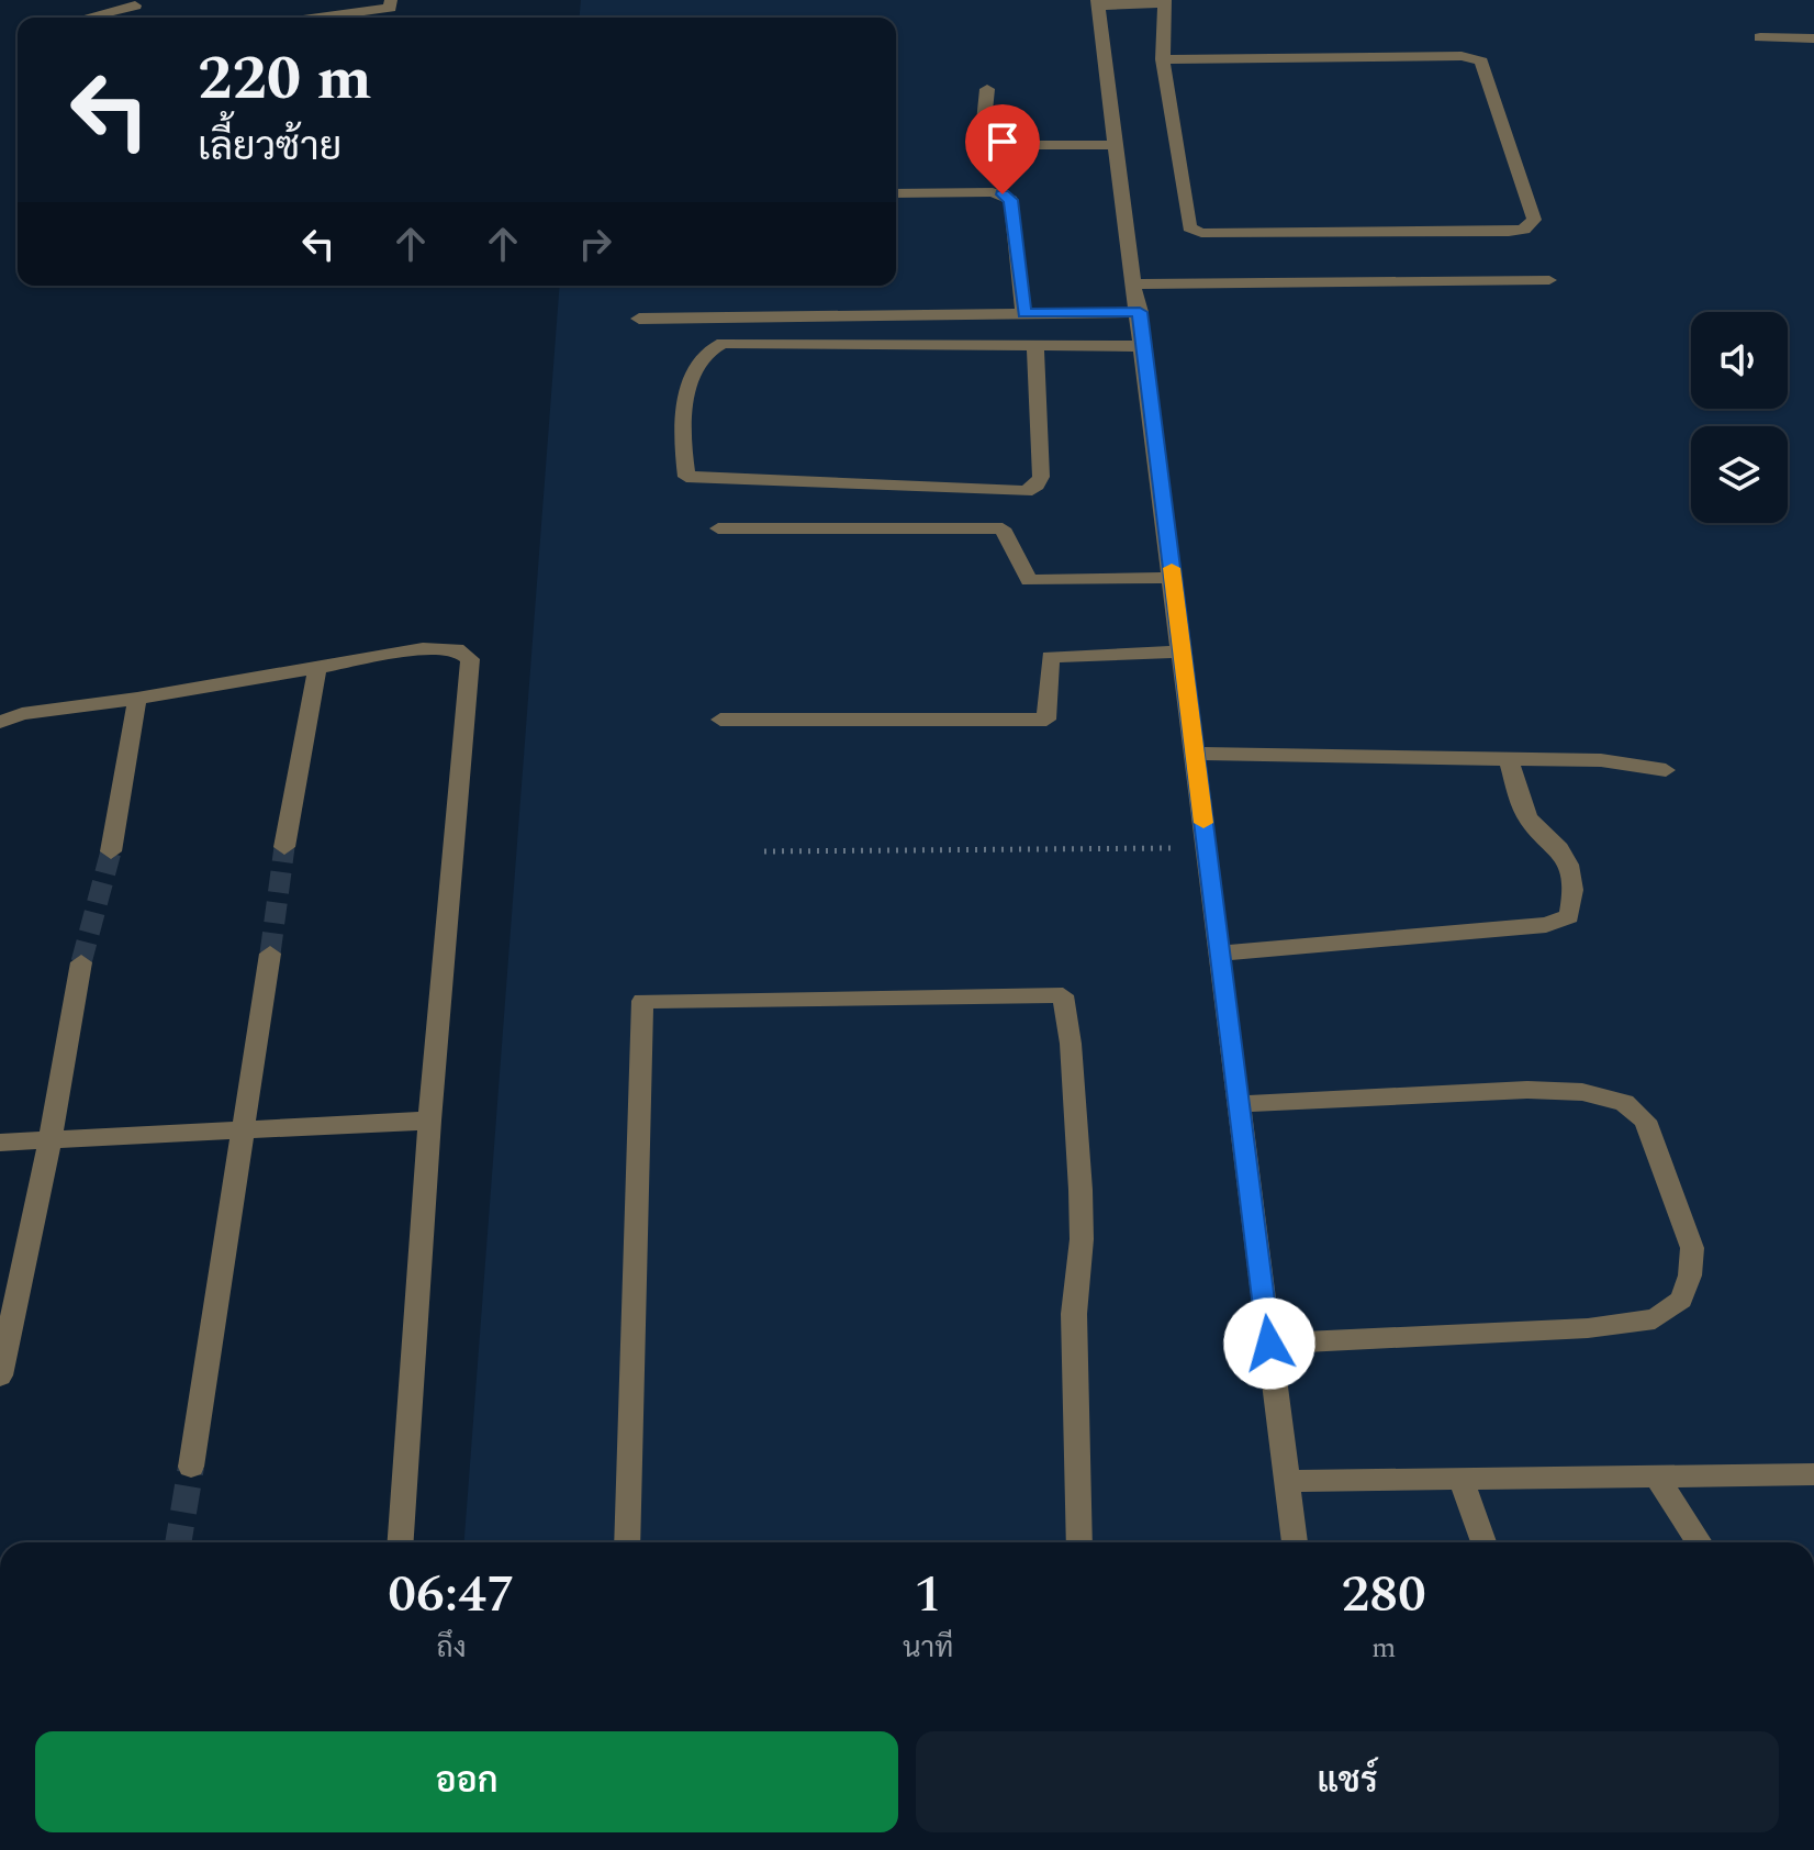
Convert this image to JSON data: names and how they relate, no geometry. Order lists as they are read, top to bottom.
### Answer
{
  "page": {
    "turn": ["220 m", "เลี้ยวซ้าย"],
    "eta": [
      "06:47",
      "ถึง",
      "1",
      "นาที",
      "280",
      "m"
    ],
    "buttons": ["ออก", "แชร์"]
  }
}
